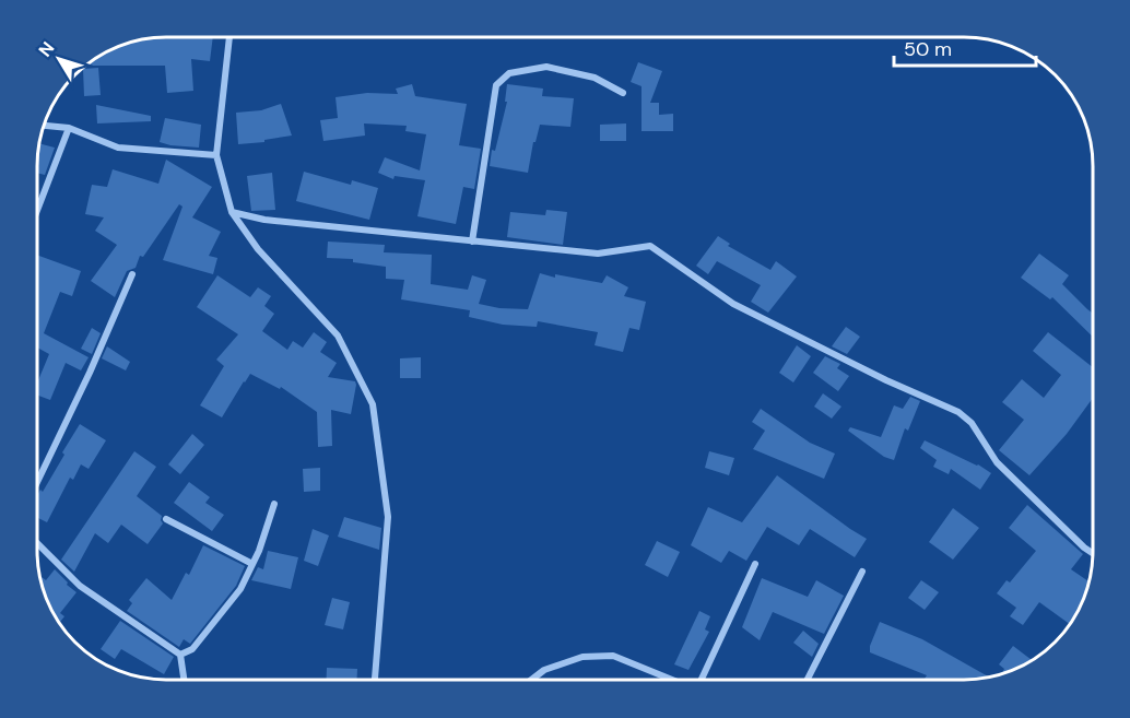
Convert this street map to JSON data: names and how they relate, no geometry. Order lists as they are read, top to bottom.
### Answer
{
  "scale_bar": "50 m",
  "north": "top left"
}
